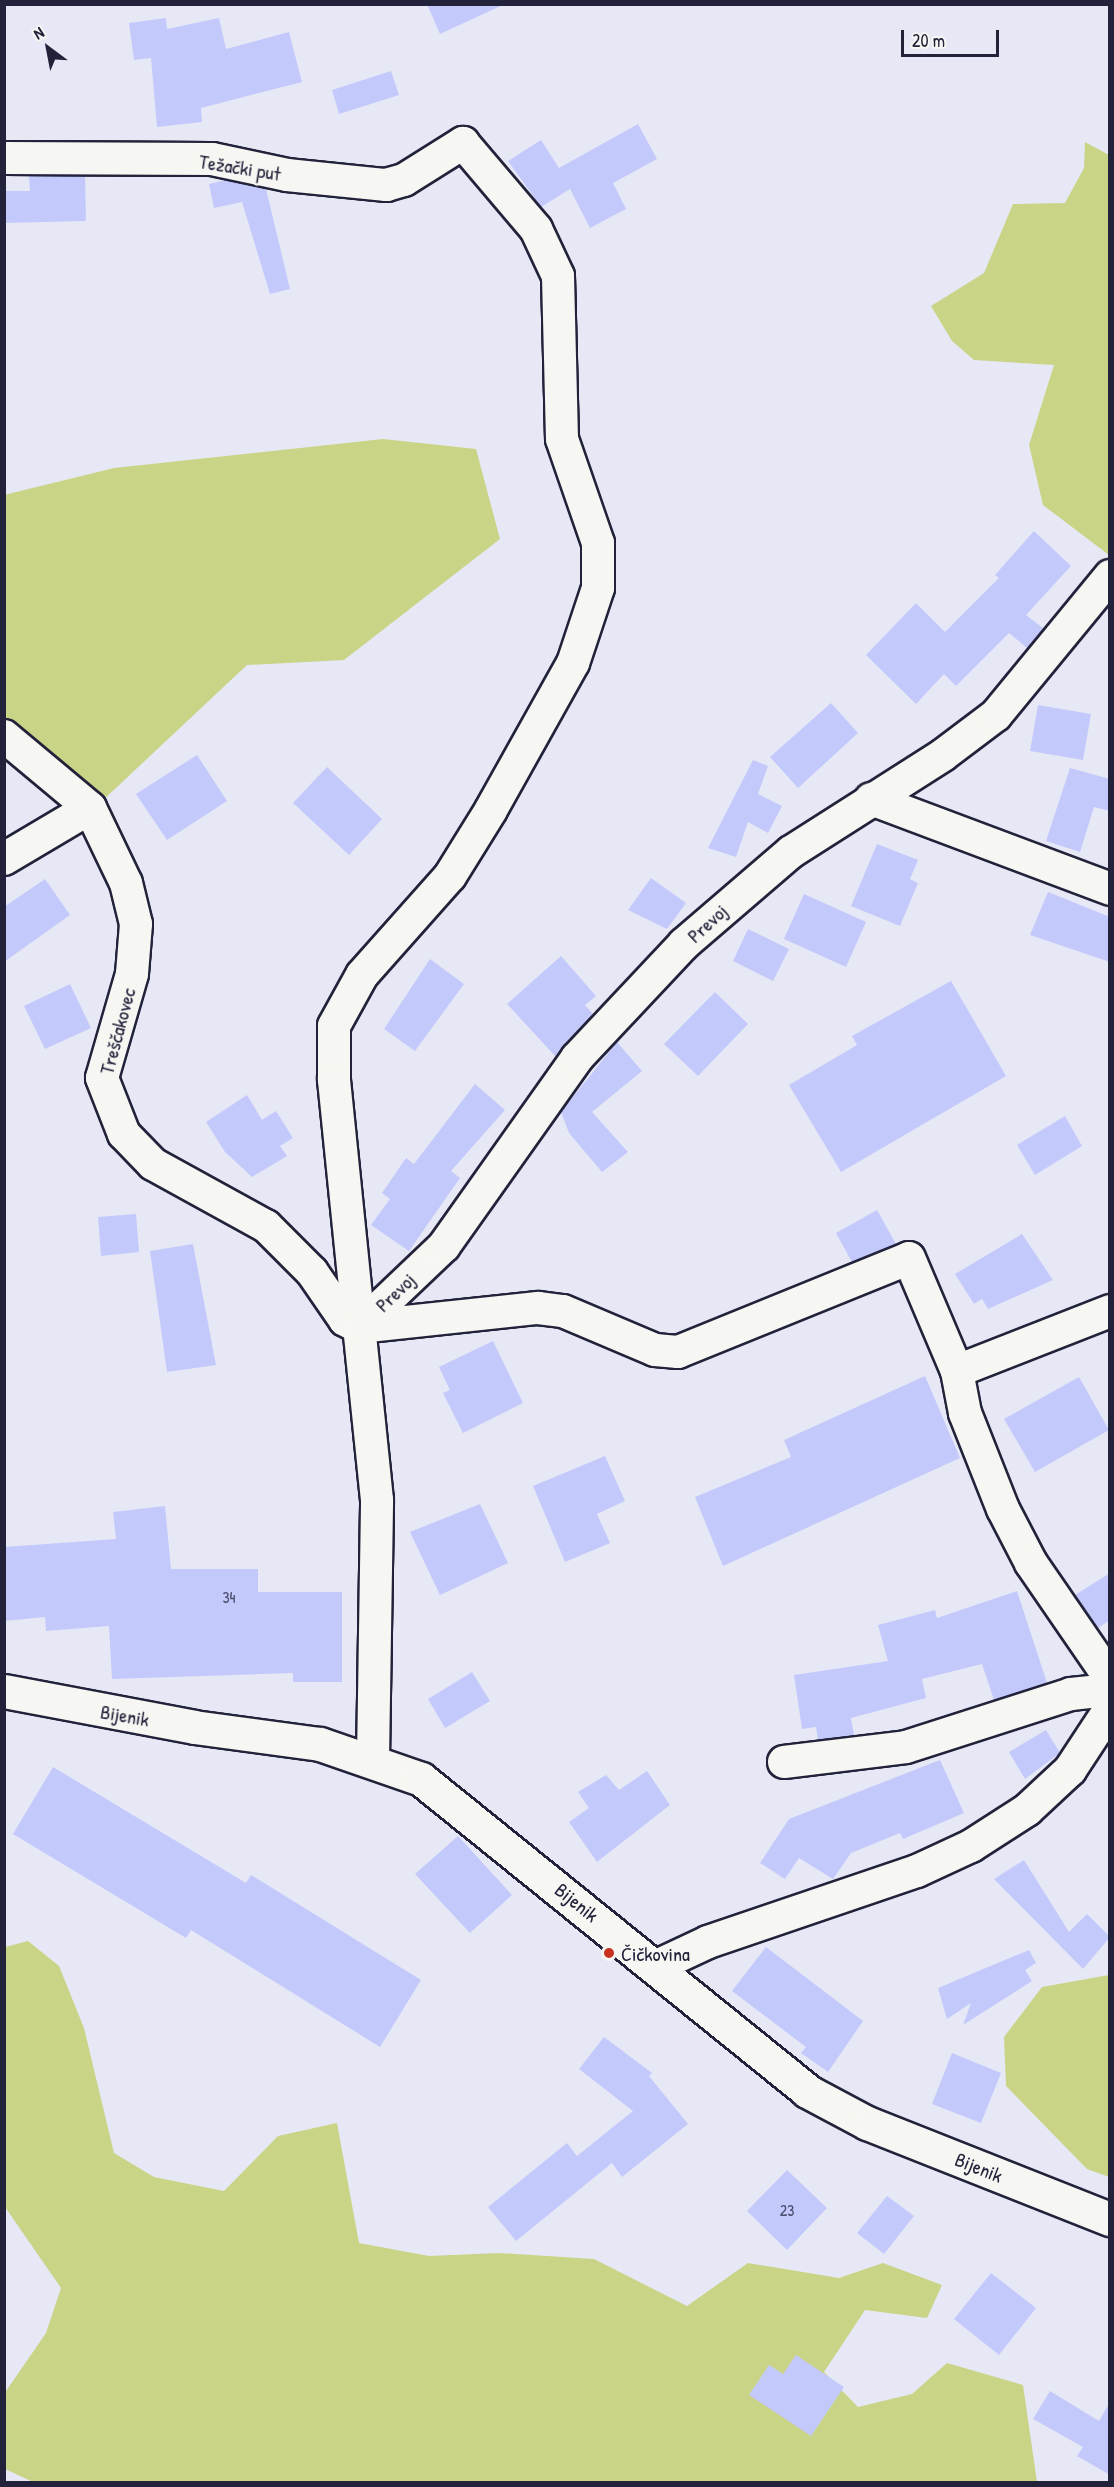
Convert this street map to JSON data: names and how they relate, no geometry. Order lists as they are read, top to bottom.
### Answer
{
  "streets": {
    "main road": ["Bijenik"],
    "street": ["Težački put", "Prevoj", "Treščakovec"]
  },
  "crossings": [
    ["Težački put", "Prevoj"],
    ["Težački put", "Treščakovec"],
    ["Prevoj", "Treščakovec"],
    ["Prevoj", "Bijenik"]
  ],
  "places": ["Čičkovina"],
  "house_numbers": ["34", "23"],
  "scale_bar": "20 m",
  "north": "top left"
}
